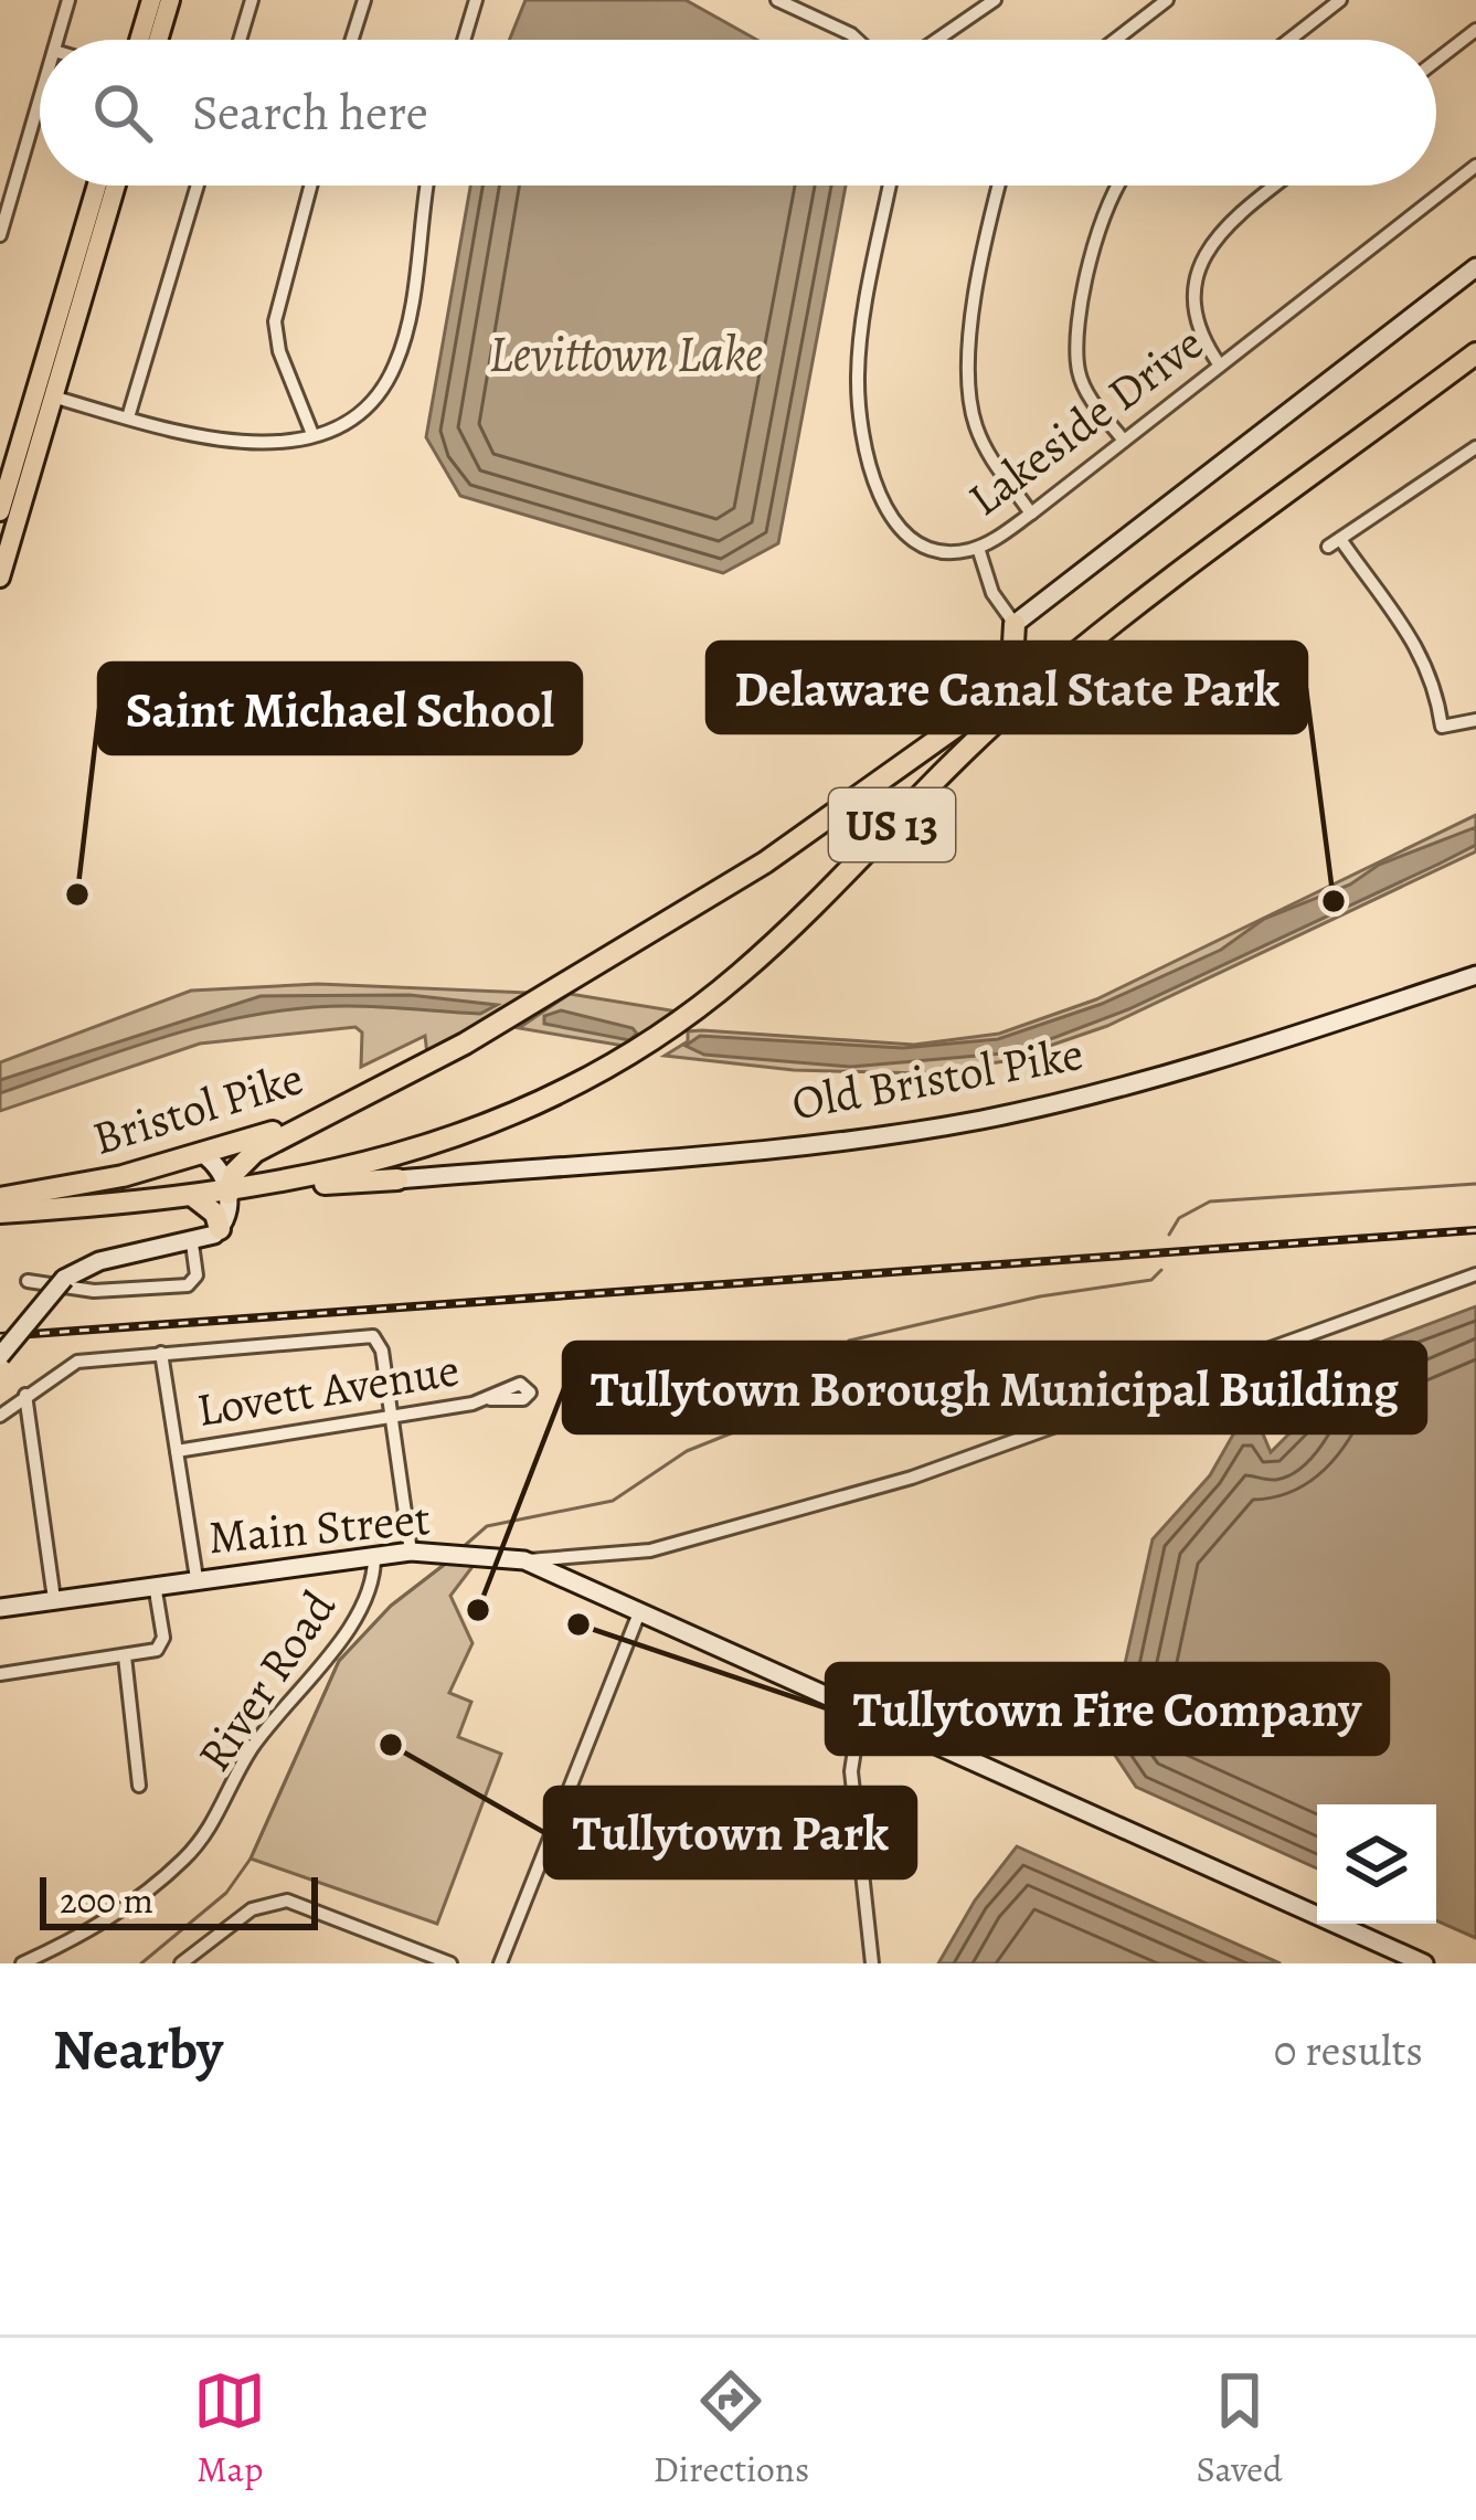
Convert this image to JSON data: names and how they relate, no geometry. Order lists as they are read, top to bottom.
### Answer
{
  "streets": {
    "highway": ["US 13", "Bristol Pike"],
    "main road": ["Old Bristol Pike", "Main Street"],
    "street": ["Lakeside Drive", "Lovett Avenue", "River Road"]
  },
  "crossings": [
    ["US 13", "Bristol Pike"],
    ["Main Street", "River Road"]
  ],
  "water": ["Levittown Lake"],
  "places": [
    "Saint Michael School",
    "Delaware Canal State Park",
    "Tullytown Borough Municipal Building",
    "Tullytown Fire Company",
    "Tullytown Park"
  ],
  "scale_bar": "200 m",
  "page": {
    "search": "Search here",
    "scale": "200 m",
    "heading": ["Nearby", "0 results"],
    "nav": ["Map", "Directions", "Saved"]
  }
}
